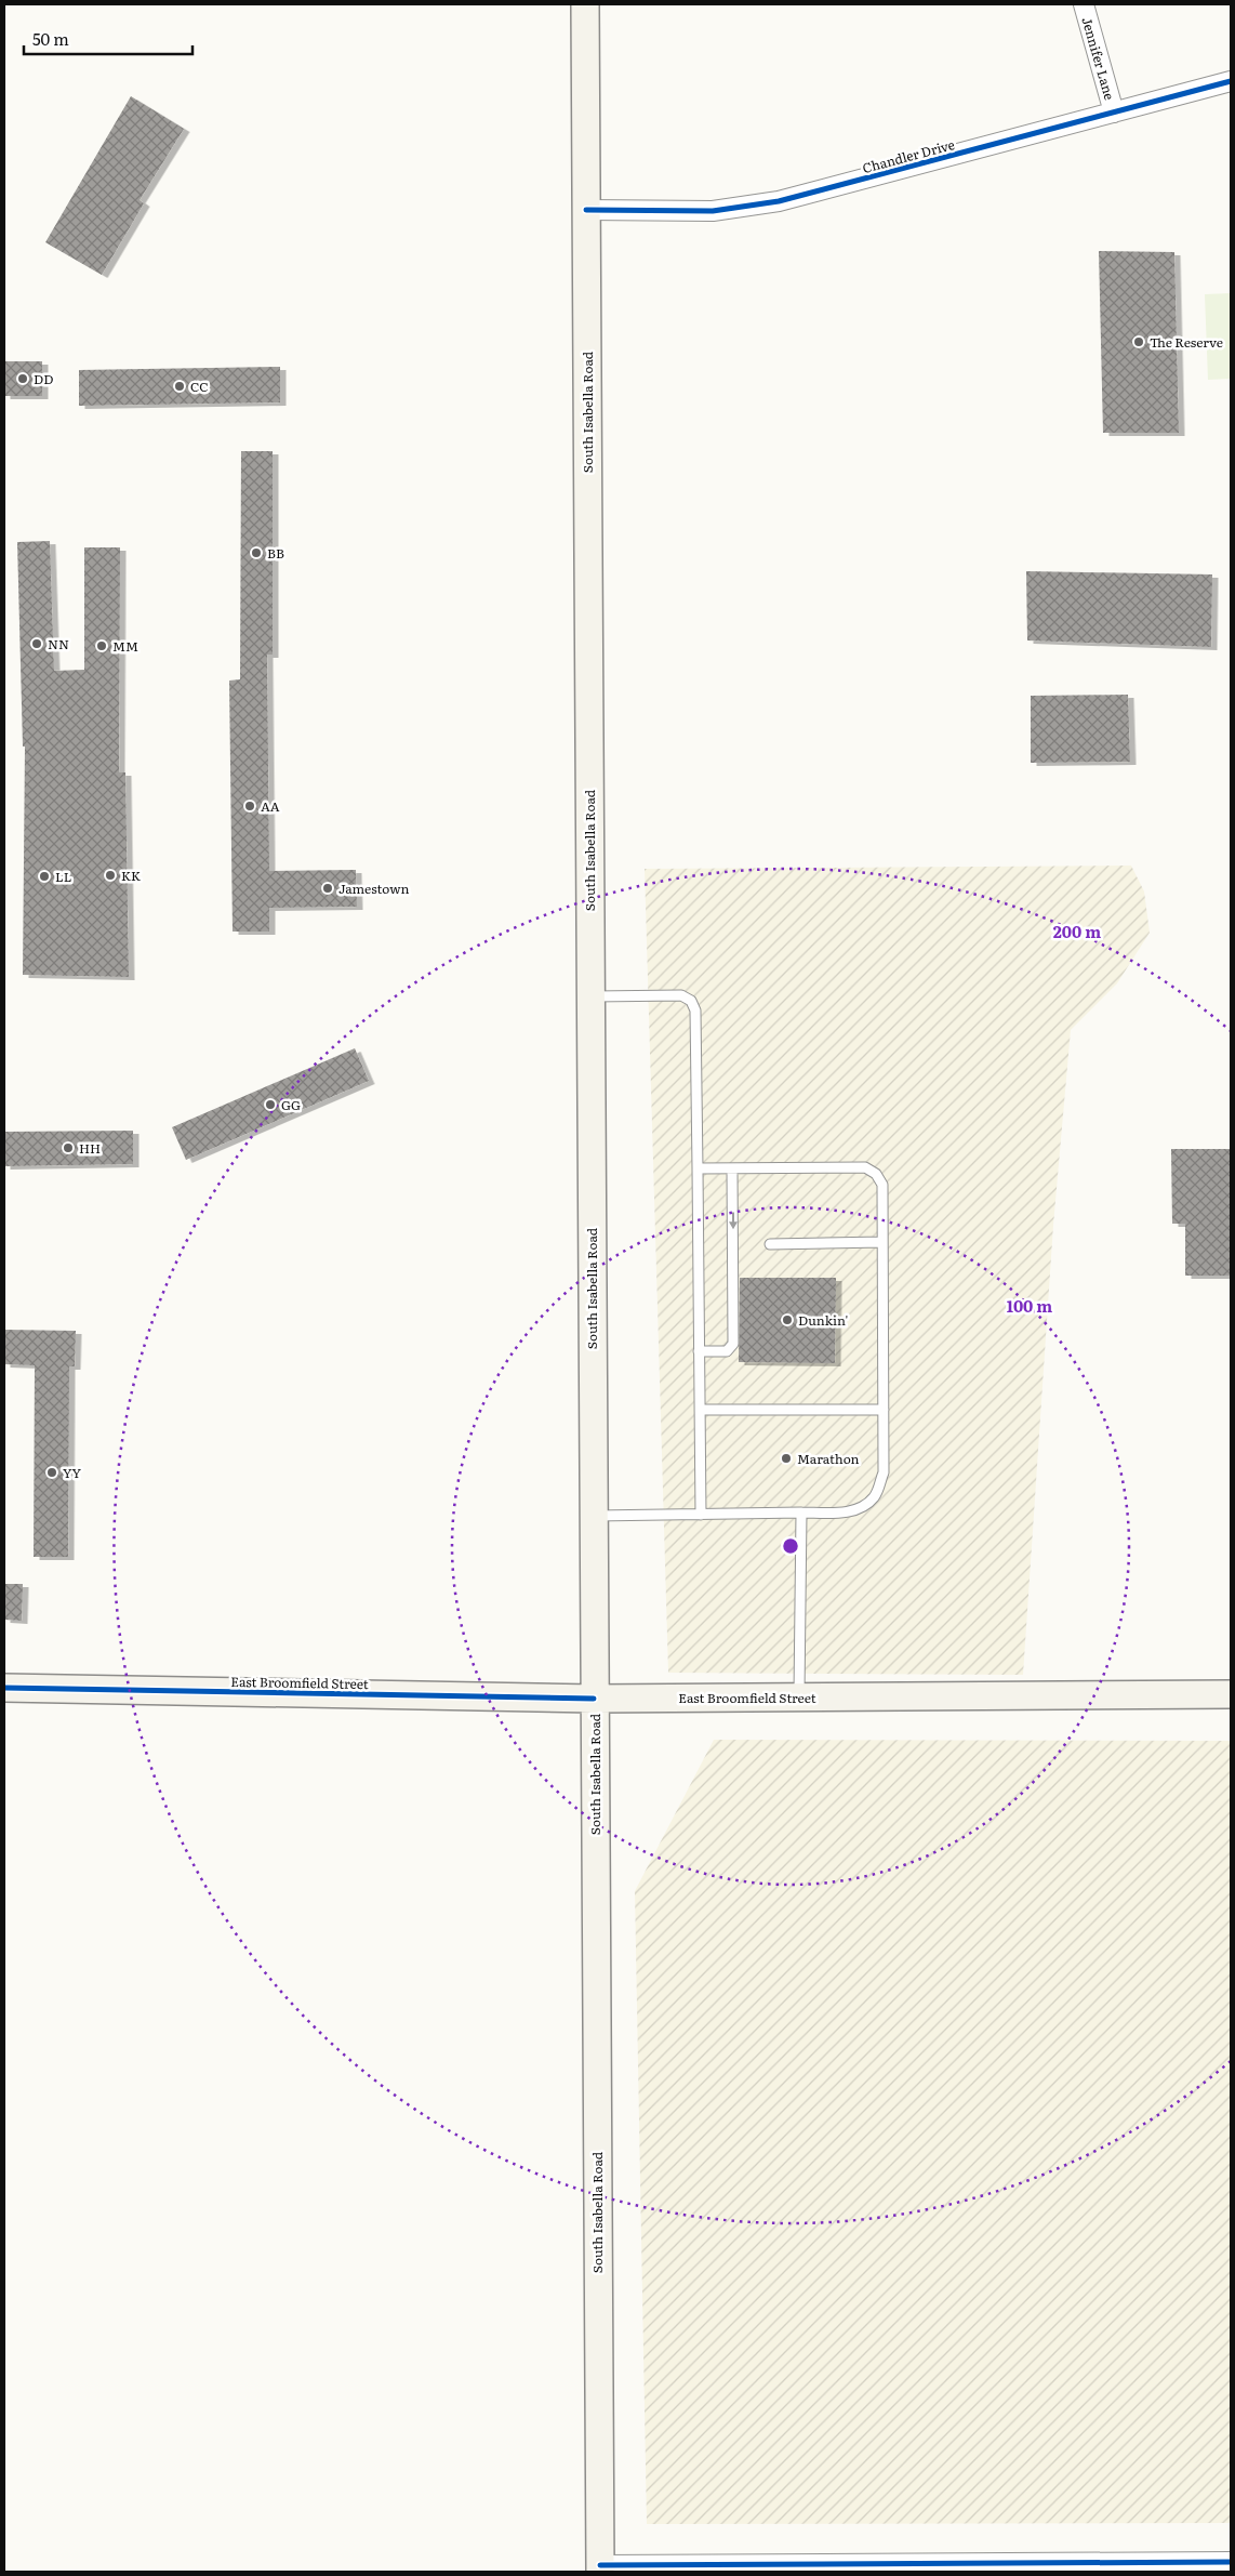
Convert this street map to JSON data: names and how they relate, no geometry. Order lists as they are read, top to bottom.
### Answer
{
  "streets": {
    "main road": ["South Isabella Road", "East Broomfield Street"],
    "street": ["Jennifer Lane", "Chandler Drive"]
  },
  "crossings": [
    ["Jennifer Lane", "Chandler Drive"],
    ["Chandler Drive", "South Isabella Road"],
    ["South Isabella Road", "East Broomfield Street"]
  ],
  "places": [
    "The Reserve",
    "DD",
    "CC",
    "BB",
    "NN",
    "MM",
    "AA",
    "KK",
    "LL",
    "Jamestown",
    "GG",
    "HH",
    "Dunkin'",
    "Marathon",
    "YY"
  ],
  "scale_bar": "50 m",
  "rings": ["200 m", "100 m"]
}
